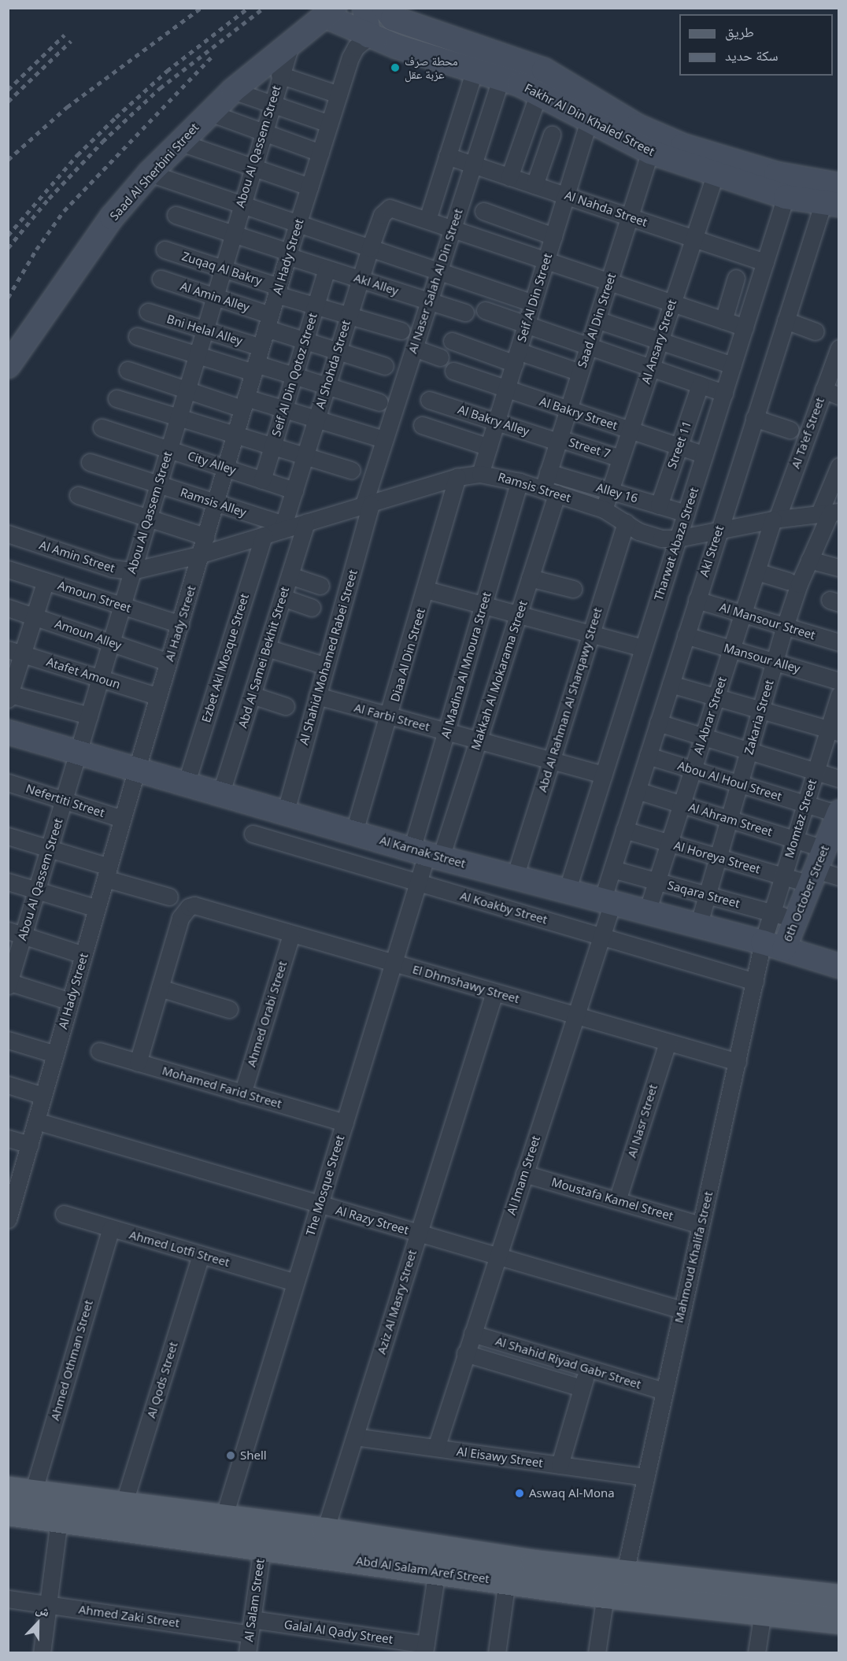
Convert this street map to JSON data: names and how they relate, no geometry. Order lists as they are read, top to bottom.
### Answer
{
  "streets": {
    "main road": [
      "Fakhr Al Din Khaled Street",
      "Saad Al Sherbini Street",
      "Al Karnak Street",
      "6th October Street",
      "Abd Al Salam Aref Street"
    ],
    "street": [
      "Abou Al Qassem Street",
      "Al Nahda Street",
      "Al Hady Street",
      "Zuqaq Al Bakry",
      "Al Naser Salah Al Din Street",
      "Akl Alley",
      "Al Amin Alley",
      "Seif Al Din Street",
      "Saad Al Din Street",
      "Bni Helal Alley",
      "Al Ansary Street",
      "Al Shohda Street",
      "Seif Al Din Qotoz Street",
      "Al Bakry Street",
      "Al Bakry Alley",
      "Al Ta'ef Street",
      "Street 11",
      "Street 7",
      "City Alley",
      "Ramsis Street",
      "Alley 16",
      "Ramsis Alley",
      "Tharwat Abaza Street",
      "Akl Street",
      "Al Amin Street",
      "Amoun Street",
      "Al Mansour Street",
      "Amoun Alley",
      "Diaa Al Din Street",
      "Abd Al Samei Bekhit Street",
      "Al Shahid Mohamed Rabei Street",
      "Ezbet Akl Mosque Street",
      "Mansour Alley",
      "Al Madina Al Mnoura Street",
      "Atafet Amoun",
      "Makkah Al Mokarama Street",
      "Abd Al Rahman Al Sharqawy Street",
      "Al Abrar Street",
      "Al Farbi Street",
      "Zakaria Street",
      "Abou Al Houl Street",
      "Nefertiti Street",
      "Momtaz Street",
      "Al Ahram Street",
      "Al Horeya Street",
      "Saqara Street",
      "Al Koakby Street",
      "El Dhmshawy Street",
      "Ahmed Orabi Street",
      "Mohamed Farid Street",
      "Al Nasr Street",
      "Al Imam Street",
      "The Mosque Street",
      "Moustafa Kamel Street",
      "Al Razy Street",
      "Ahmed Lotfi Street",
      "Mahmoud Khalifa Street",
      "Aziz Al Masry Street",
      "Ahmed Othman Street",
      "Al Shahid Riyad Gabr Street",
      "Al Qods Street",
      "Al Eisawy Street",
      "Al Salam Street",
      "Ahmed Zaki Street",
      "Galal Al Qady Street"
    ]
  },
  "crossings": [
    ["Fakhr Al Din Khaled Street", "Saad Al Sherbini Street"],
    ["Fakhr Al Din Khaled Street", "Al Hady Street"],
    ["Fakhr Al Din Khaled Street", "Al Naser Salah Al Din Street"],
    ["Fakhr Al Din Khaled Street", "Seif Al Din Street"],
    ["Fakhr Al Din Khaled Street", "Saad Al Din Street"],
    ["Fakhr Al Din Khaled Street", "Al Ansary Street"],
    ["Fakhr Al Din Khaled Street", "Tharwat Abaza Street"],
    ["Fakhr Al Din Khaled Street", "Akl Street"],
    ["Abou Al Qassem Street", "Saad Al Sherbini Street"],
    ["Abou Al Qassem Street", "Zuqaq Al Bakry"],
    ["Abou Al Qassem Street", "Akl Alley"],
    ["Abou Al Qassem Street", "Al Amin Alley"],
    ["Abou Al Qassem Street", "Bni Helal Alley"],
    ["Abou Al Qassem Street", "City Alley"],
    ["Abou Al Qassem Street", "Ramsis Alley"],
    ["Abou Al Qassem Street", "Al Amin Street"],
    ["Abou Al Qassem Street", "Amoun Street"],
    ["Abou Al Qassem Street", "Amoun Alley"],
    ["Abou Al Qassem Street", "Atafet Amoun"],
    ["Abou Al Qassem Street", "Nefertiti Street"],
    ["Abou Al Qassem Street", "Al Karnak Street"],
    ["Al Nahda Street", "Al Naser Salah Al Din Street"],
    ["Al Nahda Street", "Seif Al Din Street"],
    ["Al Nahda Street", "Saad Al Din Street"],
    ["Al Nahda Street", "Al Ansary Street"],
    ["Al Nahda Street", "Tharwat Abaza Street"],
    ["Al Hady Street", "Zuqaq Al Bakry"],
    ["Al Hady Street", "Akl Alley"],
    ["Al Hady Street", "Al Amin Alley"],
    ["Al Hady Street", "Bni Helal Alley"],
    ["Al Hady Street", "City Alley"],
    ["Al Hady Street", "Ramsis Street"],
    ["Al Hady Street", "Ramsis Alley"],
    ["Al Hady Street", "Al Amin Street"],
    ["Al Hady Street", "Amoun Street"],
    ["Al Hady Street", "Amoun Alley"],
    ["Al Hady Street", "Atafet Amoun"],
    ["Al Hady Street", "Nefertiti Street"],
    ["Al Hady Street", "Al Karnak Street"],
    ["Al Hady Street", "Al Razy Street"],
    ["Zuqaq Al Bakry", "Al Shohda Street"],
    ["Zuqaq Al Bakry", "Seif Al Din Qotoz Street"],
    ["Al Naser Salah Al Din Street", "Akl Alley"],
    ["Al Naser Salah Al Din Street", "Ramsis Street"],
    ["Al Naser Salah Al Din Street", "Al Shahid Mohamed Rabei Street"],
    ["Akl Alley", "Al Shohda Street"],
    ["Akl Alley", "Seif Al Din Qotoz Street"],
    ["Al Amin Alley", "Al Shohda Street"],
    ["Al Amin Alley", "Seif Al Din Qotoz Street"],
    ["Seif Al Din Street", "Al Bakry Street"],
    ["Seif Al Din Street", "Al Bakry Alley"],
    ["Seif Al Din Street", "Ramsis Street"],
    ["Saad Al Din Street", "Al Bakry Street"],
    ["Saad Al Din Street", "Al Bakry Alley"],
    ["Saad Al Din Street", "Street 7"],
    ["Saad Al Din Street", "Ramsis Street"],
    ["Saad Al Din Street", "Alley 16"],
    ["Saad Al Din Street", "Makkah Al Mokarama Street"],
    ["Al Ansary Street", "Al Bakry Street"],
    ["Al Ansary Street", "Street 7"],
    ["Al Ansary Street", "Ramsis Street"],
    ["Al Ansary Street", "Alley 16"],
    ["Al Shohda Street", "City Alley"],
    ["Al Shohda Street", "Ramsis Street"],
    ["Al Shohda Street", "Ramsis Alley"],
    ["Seif Al Din Qotoz Street", "City Alley"],
    ["Al Bakry Street", "Street 11"],
    ["Al Bakry Street", "Tharwat Abaza Street"],
    ["Al Bakry Alley", "Street 7"],
    ["Al Ta'ef Street", "Ramsis Street"],
    ["Al Ta'ef Street", "Al Abrar Street"],
    ["Street 11", "Alley 16"],
    ["Ramsis Street", "Ramsis Alley"],
    ["Ramsis Street", "Tharwat Abaza Street"],
    ["Ramsis Street", "Akl Street"],
    ["Ramsis Street", "Al Amin Street"],
    ["Ramsis Street", "Diaa Al Din Street"],
    ["Ramsis Street", "Abd Al Samei Bekhit Street"],
    ["Ramsis Street", "Al Shahid Mohamed Rabei Street"],
    ["Ramsis Street", "Ezbet Akl Mosque Street"],
    ["Ramsis Street", "Al Madina Al Mnoura Street"],
    ["Ramsis Street", "Makkah Al Mokarama Street"],
    ["Ramsis Street", "Abd Al Rahman Al Sharqawy Street"],
    ["Ramsis Street", "Al Abrar Street"],
    ["Ramsis Street", "Zakaria Street"],
    ["Alley 16", "Tharwat Abaza Street"],
    ["Tharwat Abaza Street", "Al Farbi Street"],
    ["Tharwat Abaza Street", "Al Karnak Street"],
    ["Akl Street", "Al Mansour Street"],
    ["Akl Street", "Mansour Alley"],
    ["Akl Street", "Abou Al Houl Street"],
    ["Akl Street", "Al Ahram Street"],
    ["Akl Street", "Al Karnak Street"],
    ["Akl Street", "Al Horeya Street"],
    ["Akl Street", "Saqara Street"],
    ["Akl Street", "Al Imam Street"],
    ["Al Mansour Street", "Al Abrar Street"],
    ["Al Mansour Street", "Zakaria Street"],
    ["Diaa Al Din Street", "Al Farbi Street"],
    ["Diaa Al Din Street", "Al Karnak Street"],
    ["Abd Al Samei Bekhit Street", "Al Karnak Street"],
    ["Al Shahid Mohamed Rabei Street", "Al Farbi Street"],
    ["Al Shahid Mohamed Rabei Street", "Al Karnak Street"],
    ["Ezbet Akl Mosque Street", "Al Karnak Street"],
    ["Mansour Alley", "Al Abrar Street"],
    ["Mansour Alley", "Zakaria Street"],
    ["Al Madina Al Mnoura Street", "Makkah Al Mokarama Street"],
    ["Al Madina Al Mnoura Street", "Al Farbi Street"],
    ["Al Madina Al Mnoura Street", "Al Karnak Street"],
    ["Al Madina Al Mnoura Street", "The Mosque Street"],
    ["Makkah Al Mokarama Street", "Al Farbi Street"],
    ["Makkah Al Mokarama Street", "Al Karnak Street"],
    ["Makkah Al Mokarama Street", "The Mosque Street"],
    ["Abd Al Rahman Al Sharqawy Street", "Al Farbi Street"],
    ["Abd Al Rahman Al Sharqawy Street", "Al Karnak Street"],
    ["Al Abrar Street", "Abou Al Houl Street"],
    ["Al Abrar Street", "Al Ahram Street"],
    ["Al Abrar Street", "Al Karnak Street"],
    ["Al Abrar Street", "Al Horeya Street"],
    ["Al Abrar Street", "Saqara Street"],
    ["Zakaria Street", "Abou Al Houl Street"],
    ["Zakaria Street", "Al Ahram Street"],
    ["Zakaria Street", "Al Karnak Street"],
    ["Zakaria Street", "Al Horeya Street"],
    ["Zakaria Street", "Saqara Street"],
    ["Abou Al Houl Street", "Momtaz Street"],
    ["Abou Al Houl Street", "6th October Street"],
    ["Momtaz Street", "Al Ahram Street"],
    ["Momtaz Street", "Al Karnak Street"],
    ["Momtaz Street", "Al Horeya Street"],
    ["Momtaz Street", "6th October Street"],
    ["Momtaz Street", "Saqara Street"],
    ["Momtaz Street", "Mahmoud Khalifa Street"],
    ["Al Ahram Street", "Al Horeya Street"],
    ["Al Ahram Street", "6th October Street"],
    ["Al Karnak Street", "6th October Street"],
    ["Al Karnak Street", "Al Imam Street"],
    ["Al Karnak Street", "The Mosque Street"],
    ["Al Karnak Street", "Mahmoud Khalifa Street"],
    ["Al Horeya Street", "6th October Street"],
    ["6th October Street", "Saqara Street"],
    ["6th October Street", "Mahmoud Khalifa Street"],
    ["Al Koakby Street", "Al Imam Street"],
    ["Al Koakby Street", "The Mosque Street"],
    ["Al Koakby Street", "Mahmoud Khalifa Street"],
    ["El Dhmshawy Street", "Ahmed Orabi Street"],
    ["El Dhmshawy Street", "Al Nasr Street"],
    ["El Dhmshawy Street", "Al Imam Street"],
    ["El Dhmshawy Street", "The Mosque Street"],
    ["El Dhmshawy Street", "Mahmoud Khalifa Street"],
    ["El Dhmshawy Street", "Aziz Al Masry Street"],
    ["Ahmed Orabi Street", "Mohamed Farid Street"],
    ["Mohamed Farid Street", "The Mosque Street"],
    ["Al Nasr Street", "Moustafa Kamel Street"],
    ["Al Imam Street", "Moustafa Kamel Street"],
    ["Al Imam Street", "Al Razy Street"],
    ["Al Imam Street", "Al Shahid Riyad Gabr Street"],
    ["Al Imam Street", "Al Eisawy Street"],
    ["The Mosque Street", "Al Razy Street"],
    ["The Mosque Street", "Ahmed Lotfi Street"],
    ["The Mosque Street", "Abd Al Salam Aref Street"],
    ["Moustafa Kamel Street", "Mahmoud Khalifa Street"],
    ["Al Razy Street", "Mahmoud Khalifa Street"],
    ["Al Razy Street", "Aziz Al Masry Street"],
    ["Ahmed Lotfi Street", "Ahmed Othman Street"],
    ["Ahmed Lotfi Street", "Al Qods Street"],
    ["Mahmoud Khalifa Street", "Al Shahid Riyad Gabr Street"],
    ["Mahmoud Khalifa Street", "Al Eisawy Street"],
    ["Mahmoud Khalifa Street", "Abd Al Salam Aref Street"],
    ["Aziz Al Masry Street", "Al Eisawy Street"],
    ["Aziz Al Masry Street", "Abd Al Salam Aref Street"],
    ["Ahmed Othman Street", "Abd Al Salam Aref Street"],
    ["Al Qods Street", "Abd Al Salam Aref Street"],
    ["Abd Al Salam Aref Street", "Al Salam Street"],
    ["Al Salam Street", "Ahmed Zaki Street"],
    ["Al Salam Street", "Galal Al Qady Street"],
    ["Ahmed Zaki Street", "Galal Al Qady Street"]
  ],
  "places": ["محطة صرف عزبة عقل", "Shell", "Aswaq Al-Mona"],
  "legend": ["طريق", "سكة حديد"],
  "north": "top"
}
